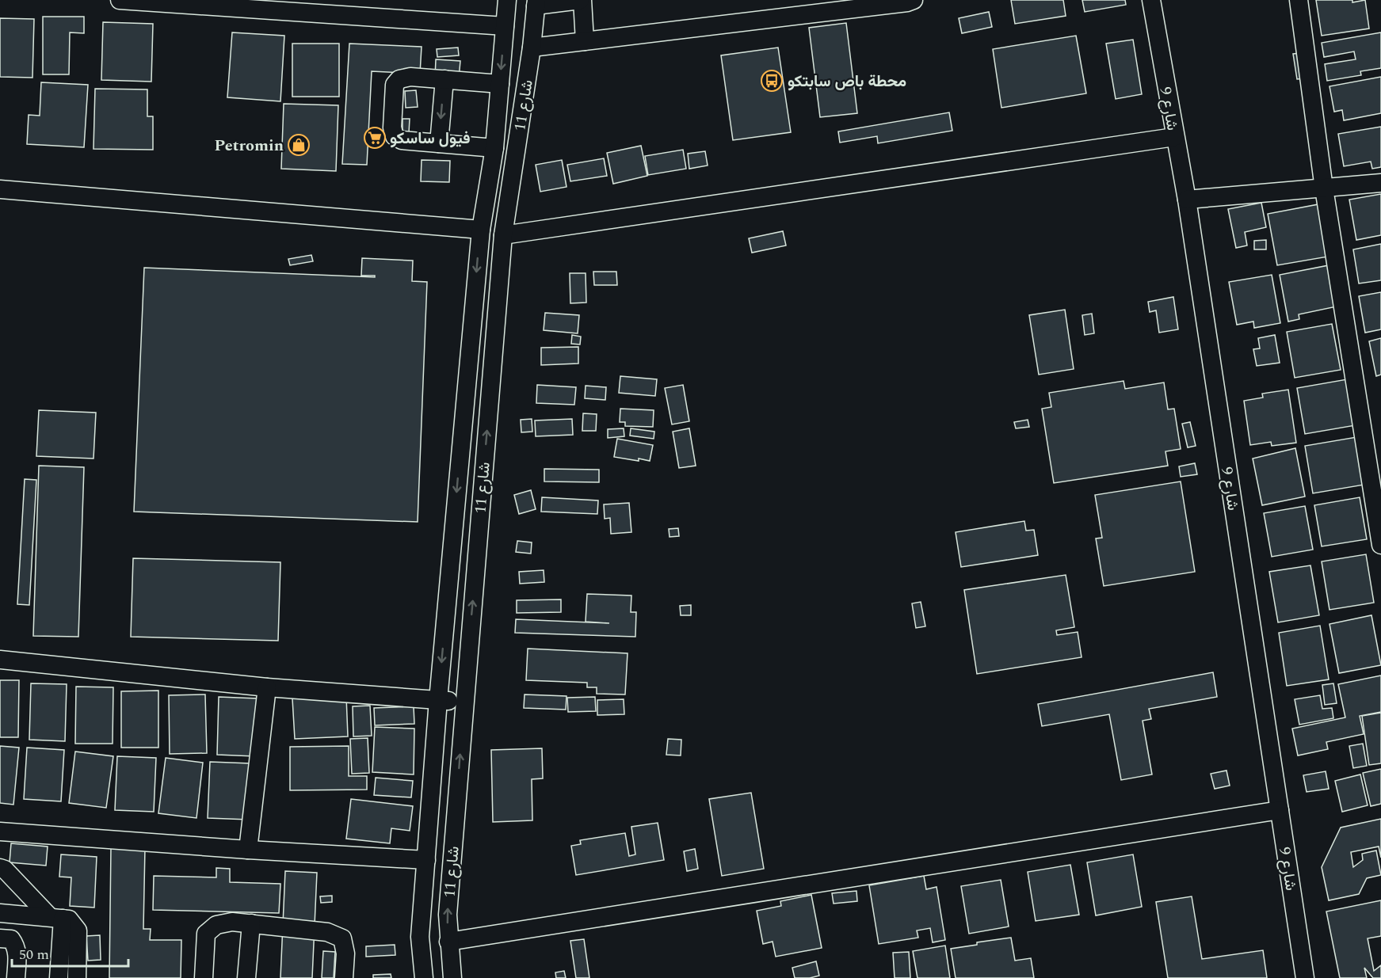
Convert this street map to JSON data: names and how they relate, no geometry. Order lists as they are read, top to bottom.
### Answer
{
  "streets": {
    "street": ["شارع 11", "شارع 9"]
  },
  "places": {
    "bus stop": ["محطة باص سابتكو"],
    "supermarket": ["فيول ساسكو"],
    "shop": ["Petromin"]
  },
  "scale_bar": "50 m"
}
